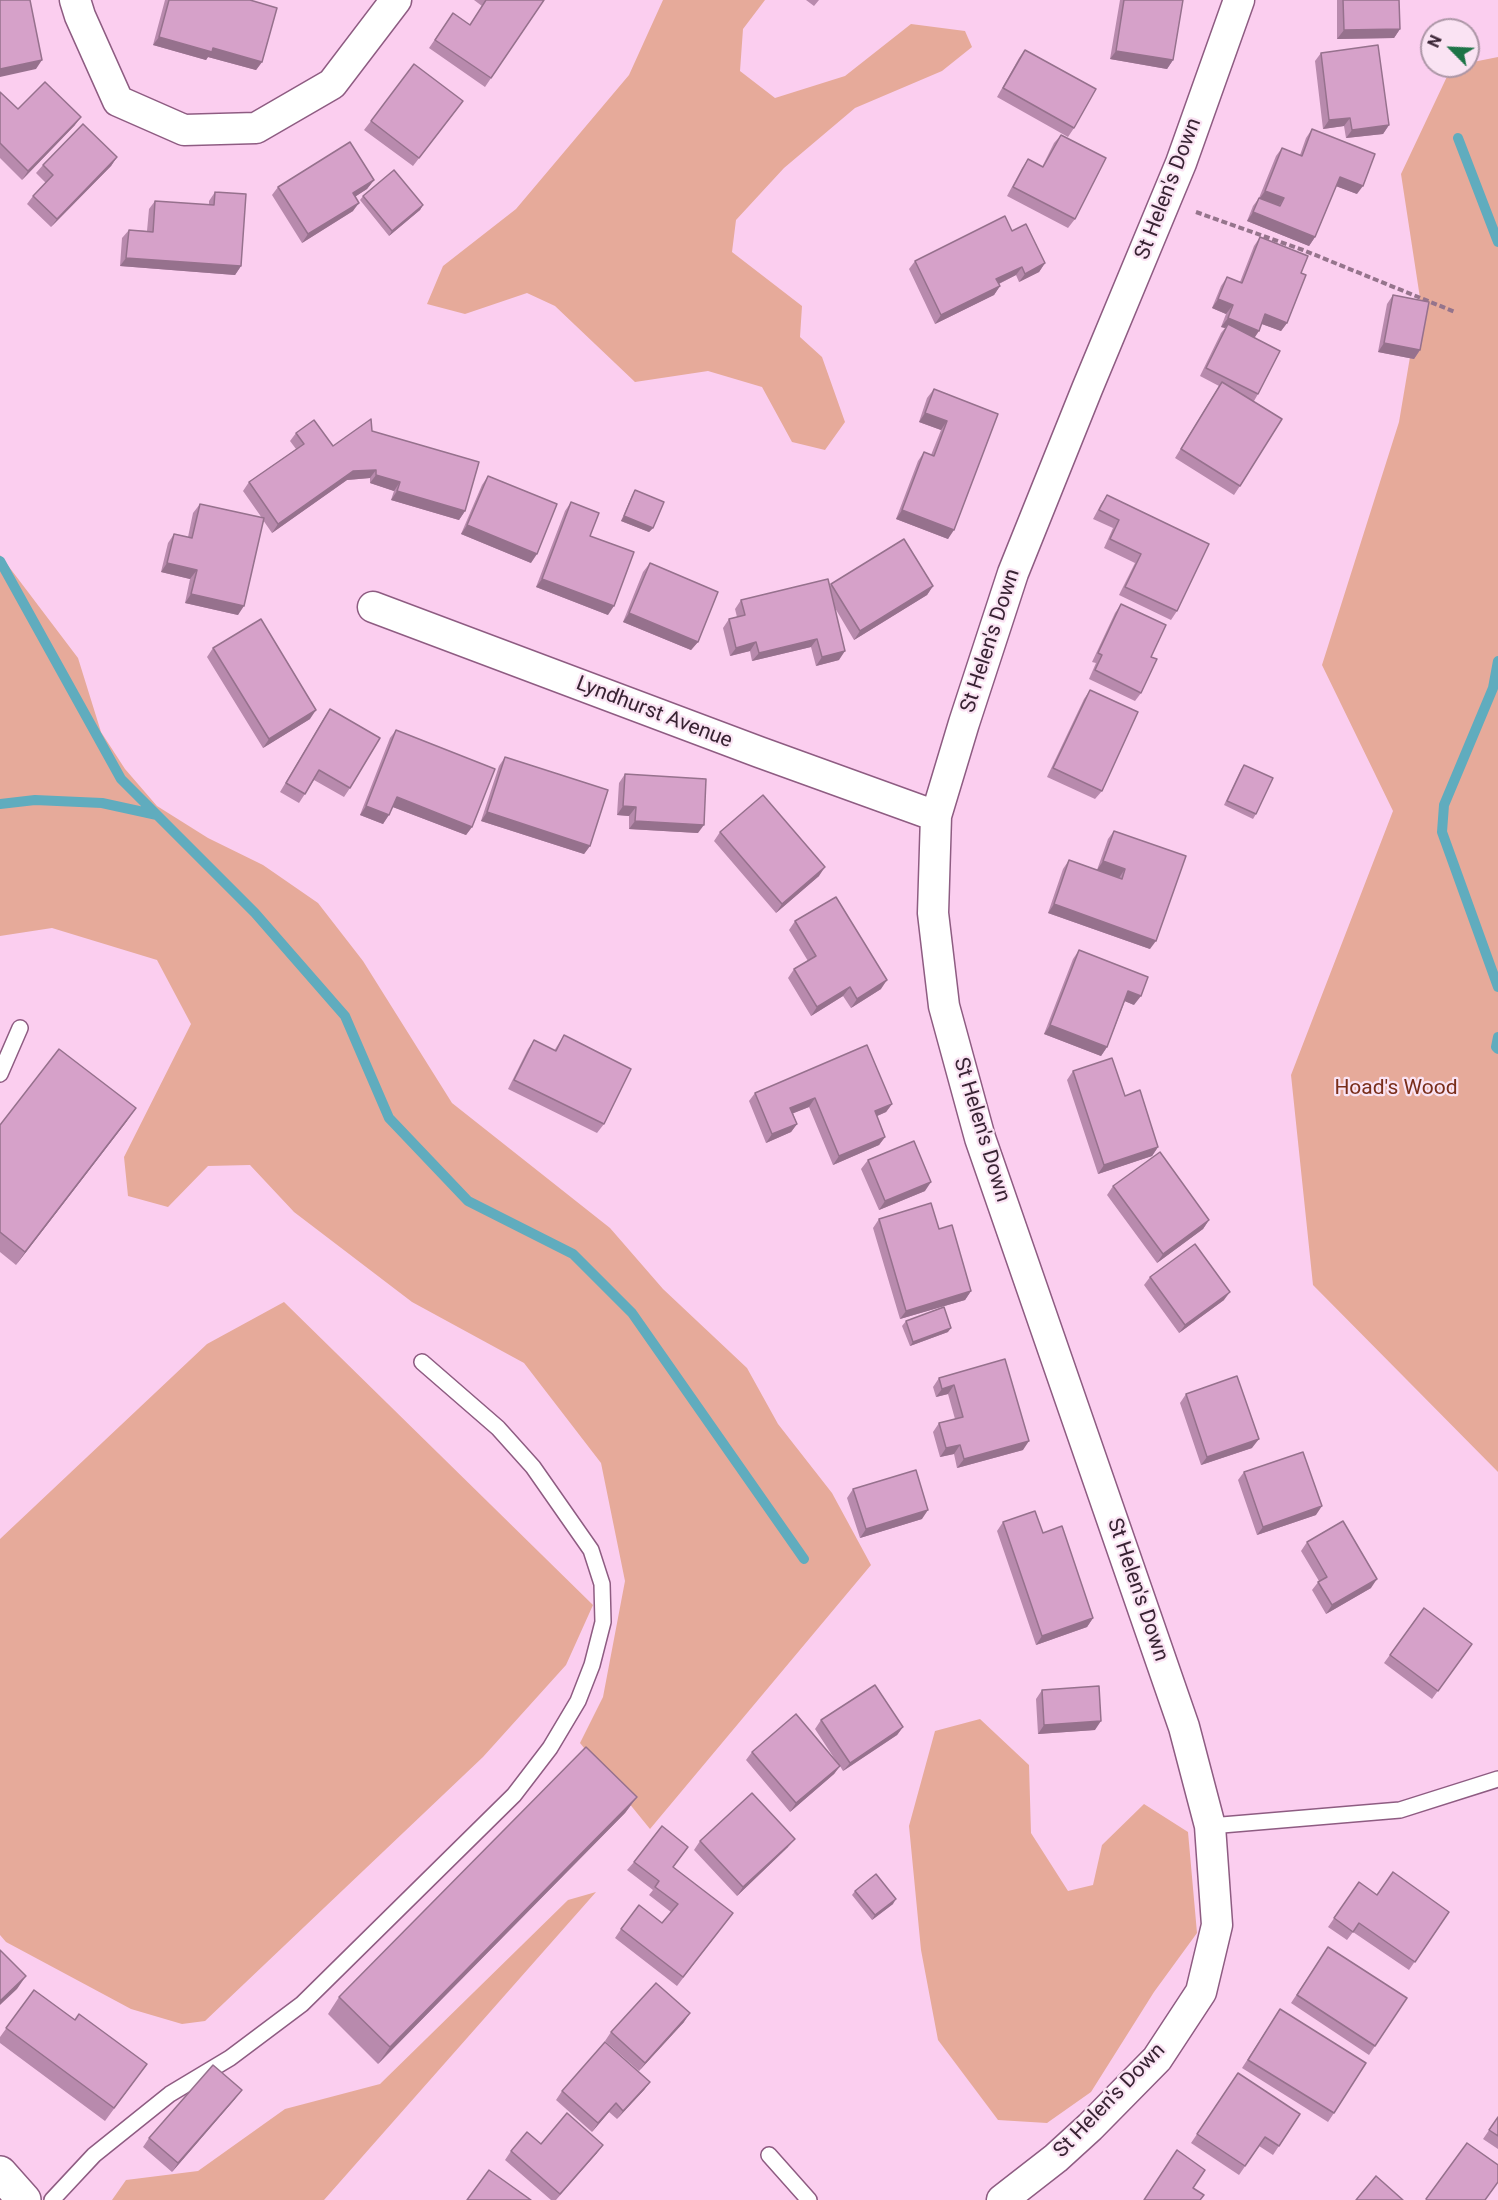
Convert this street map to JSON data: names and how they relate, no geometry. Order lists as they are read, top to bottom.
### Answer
{
  "streets": {
    "street": ["St Helen's Down", "Lyndhurst Avenue"]
  },
  "crossings": [
    ["St Helen's Down", "Lyndhurst Avenue"]
  ],
  "parks": ["Hoad's Wood"],
  "north": "top left"
}
